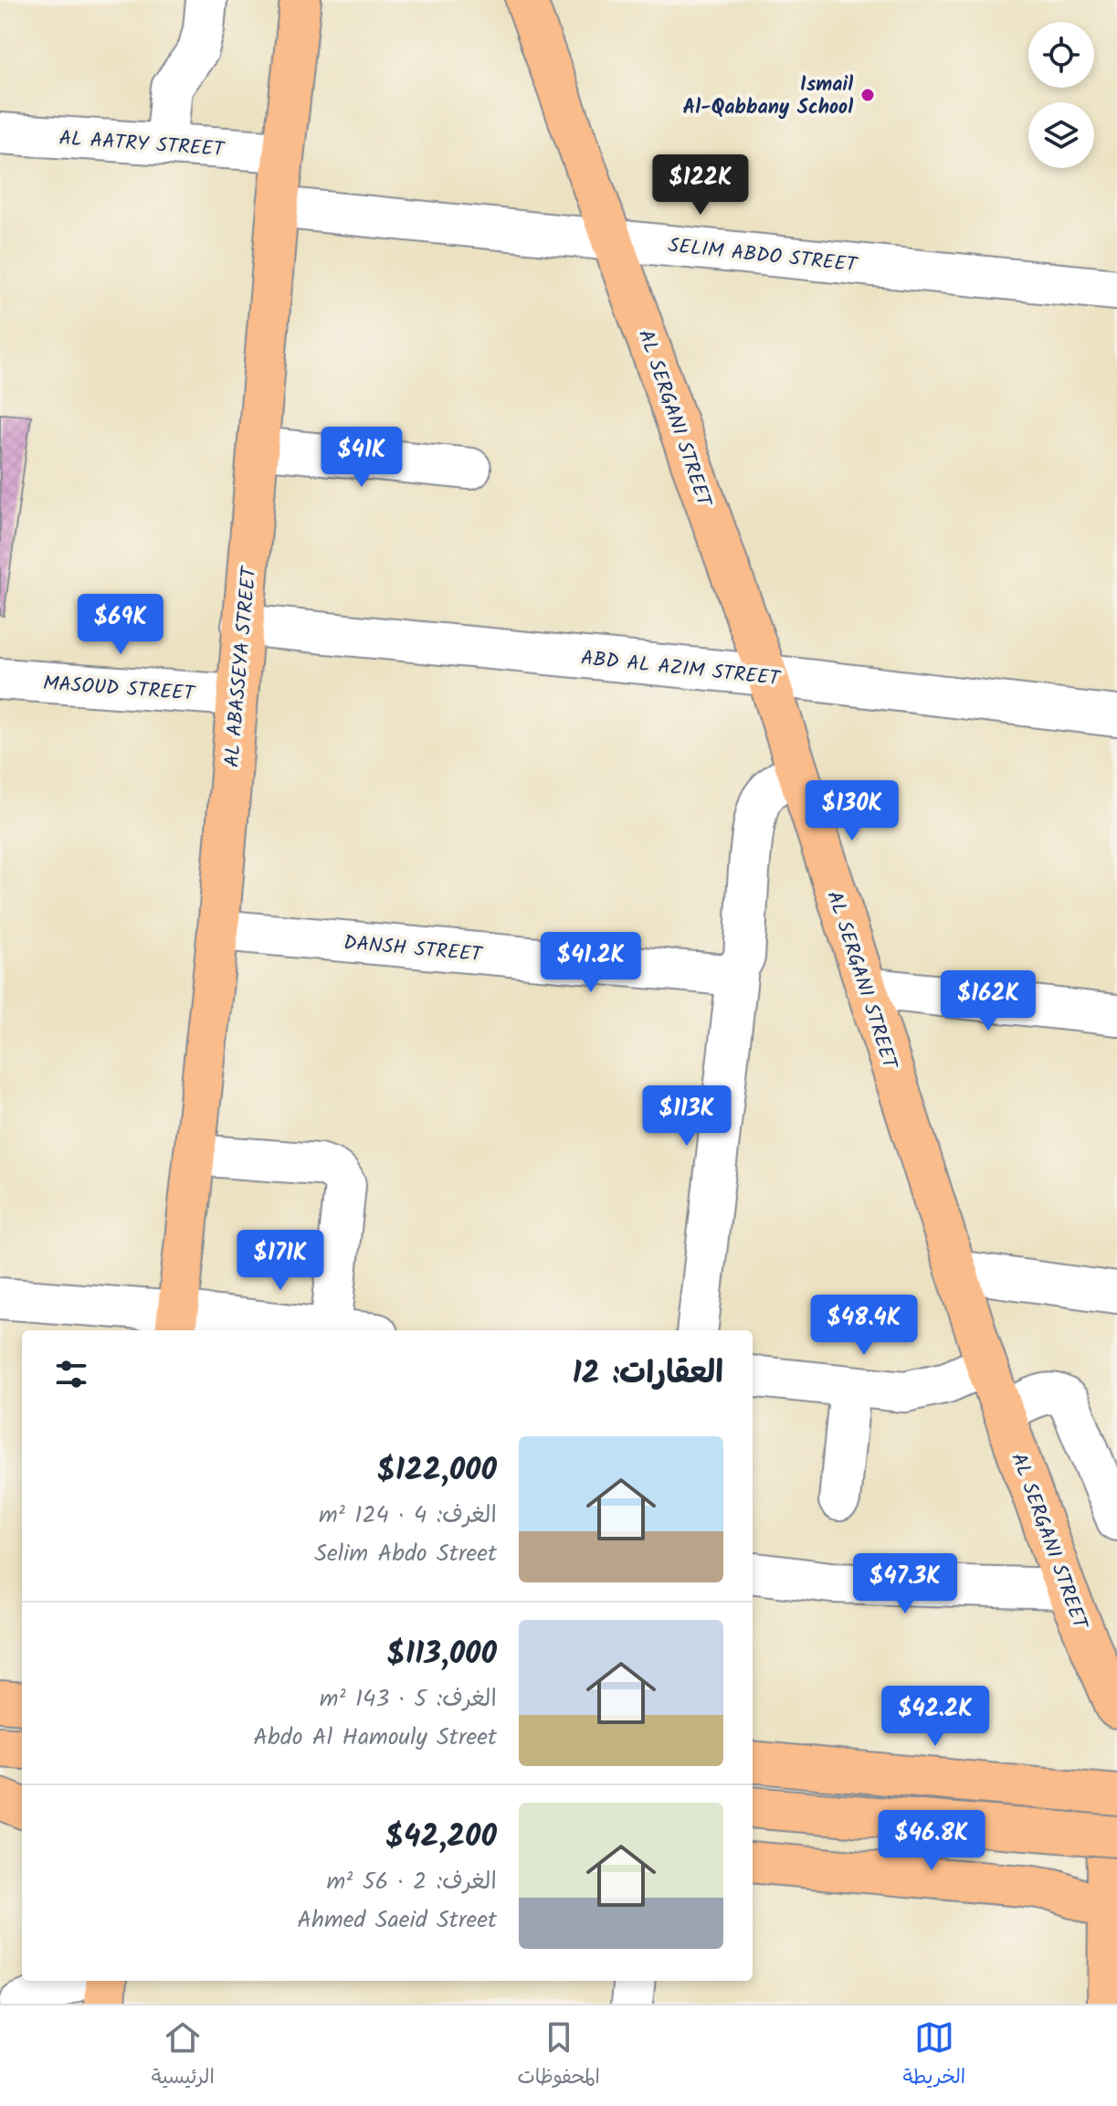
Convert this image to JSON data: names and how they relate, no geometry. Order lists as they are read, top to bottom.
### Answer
{
  "streets": {
    "main road": ["AL SERGANI STREET", "AL ABASSEYA STREET"],
    "street": [
      "AL AATRY STREET",
      "SELIM ABDO STREET",
      "ABD AL AZIM STREET",
      "MASOUD STREET",
      "DANSH STREET"
    ]
  },
  "crossings": [
    ["AL AATRY STREET", "AL ABASSEYA STREET"],
    ["SELIM ABDO STREET", "AL SERGANI STREET"],
    ["SELIM ABDO STREET", "AL ABASSEYA STREET"],
    ["AL SERGANI STREET", "ABD AL AZIM STREET"],
    ["AL ABASSEYA STREET", "ABD AL AZIM STREET"],
    ["AL ABASSEYA STREET", "MASOUD STREET"],
    ["AL ABASSEYA STREET", "DANSH STREET"]
  ],
  "places": ["Ismail Al-Qabbany School"],
  "page": {
    "price": [
      "$122K",
      "$41K",
      "$69K",
      "$130K",
      "$41.2K",
      "$162K",
      "$113K",
      "$171K",
      "$48.4K",
      "$47.3K",
      "$42.2K",
      "$46.8K"
    ],
    "heading": "العقارات: 12",
    "list": [
      {
        "name": "$122,000",
        "note": "الغرف: 4 · 124 m² · Selim Abdo Street"
      },
      {
        "name": "$113,000",
        "note": "الغرف: 5 · 143 m² · Abdo Al Hamouly Street"
      },
      {
        "name": "$42,200",
        "note": "الغرف: 2 · 56 m² · Ahmed Saeid Street"
      }
    ],
    "tabs": ["الخريطة", "المحفوظات", "الرئيسية"]
  }
}
